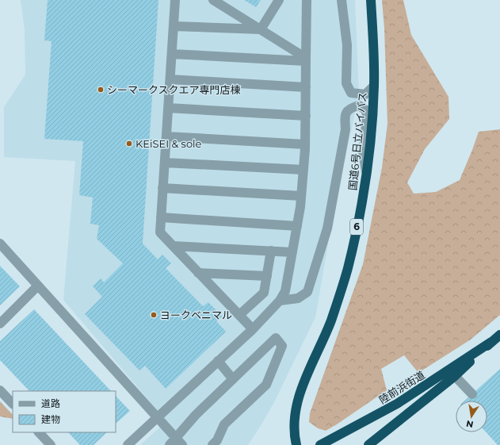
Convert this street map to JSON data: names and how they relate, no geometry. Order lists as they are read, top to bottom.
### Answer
{
  "streets": {
    "highway": ["国道6号日立バイパス", "6", "陸前浜街道"]
  },
  "places": ["シーマークスクエア専門店棟", "KEiSEI & sole", "ヨークベニマル"],
  "legend": ["道路", "建物"],
  "north": "bottom"
}
